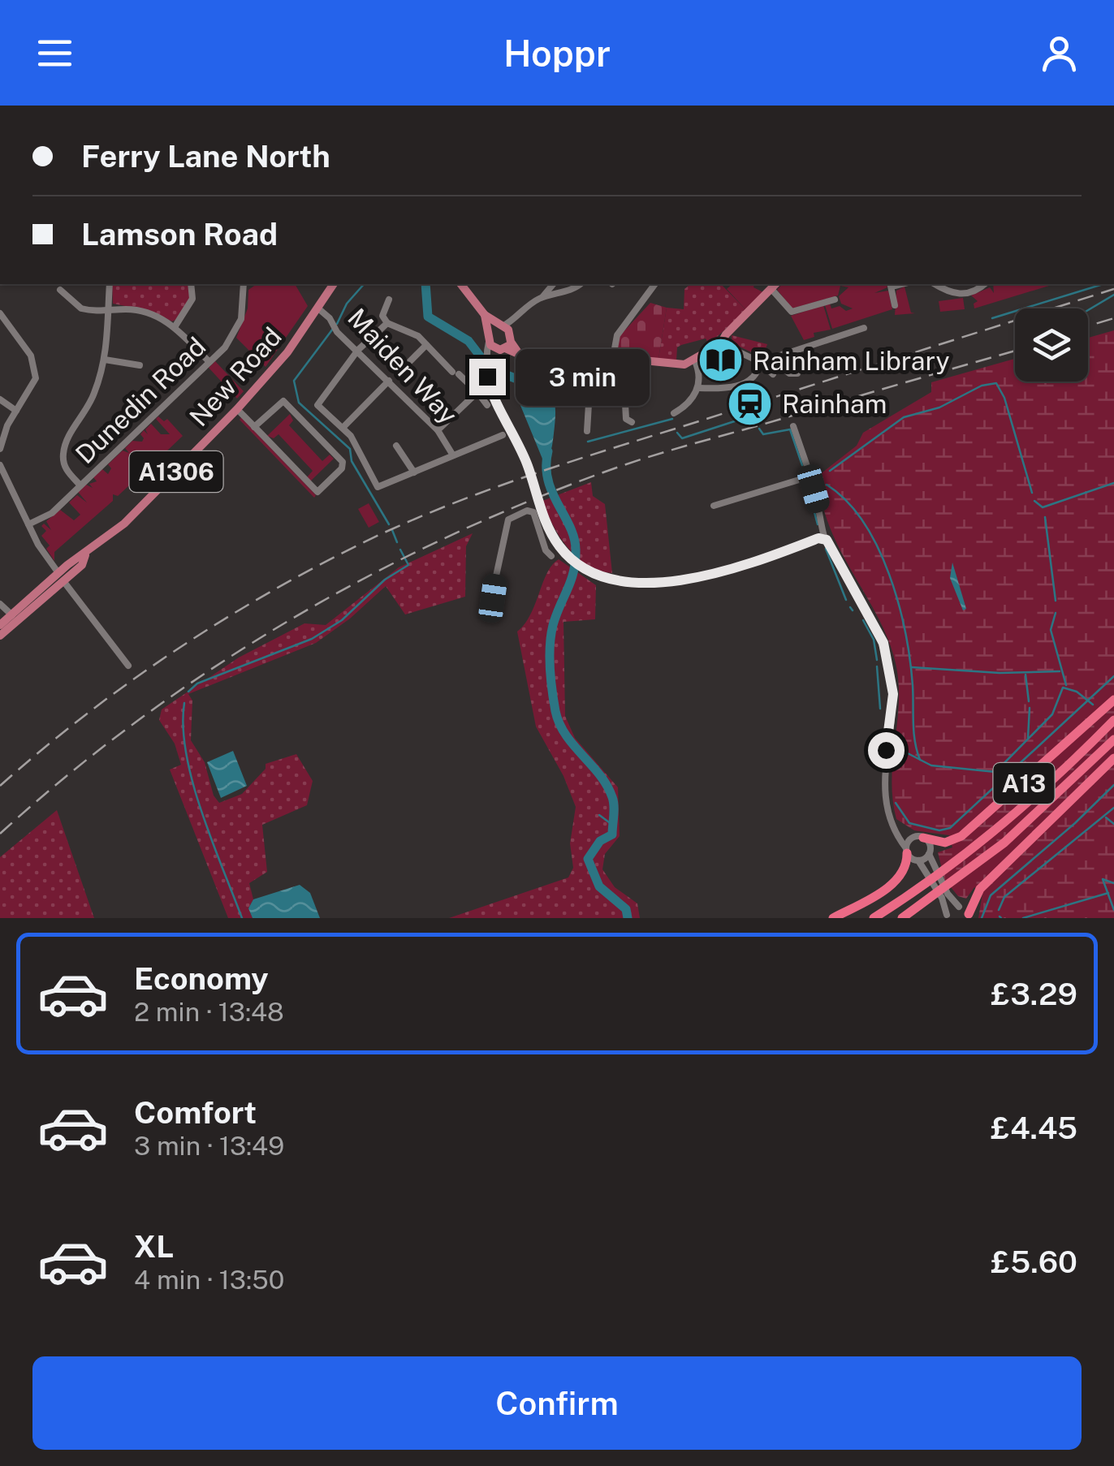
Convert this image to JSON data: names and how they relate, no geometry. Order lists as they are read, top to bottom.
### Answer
{
  "streets": {
    "highway": ["A13"],
    "main road": ["New Road", "A1306"],
    "street": ["Maiden Way", "Dunedin Road"]
  },
  "crossings": [
    ["Maiden Way", "New Road"]
  ],
  "places": {
    "library": ["Rainham Library"],
    "station": ["Rainham"]
  },
  "page": {
    "header": "Hoppr",
    "banner": ["Ferry Lane North", "Lamson Road"],
    "bubble": "3 min",
    "list": [
      {
        "name": "Economy",
        "note": "2 min · 13:48",
        "value": "£3.29"
      },
      {
        "name": "Comfort",
        "note": "3 min · 13:49",
        "value": "£4.45"
      },
      {
        "name": "XL",
        "note": "4 min · 13:50",
        "value": "£5.60"
      }
    ],
    "buttons": "Confirm"
  }
}
